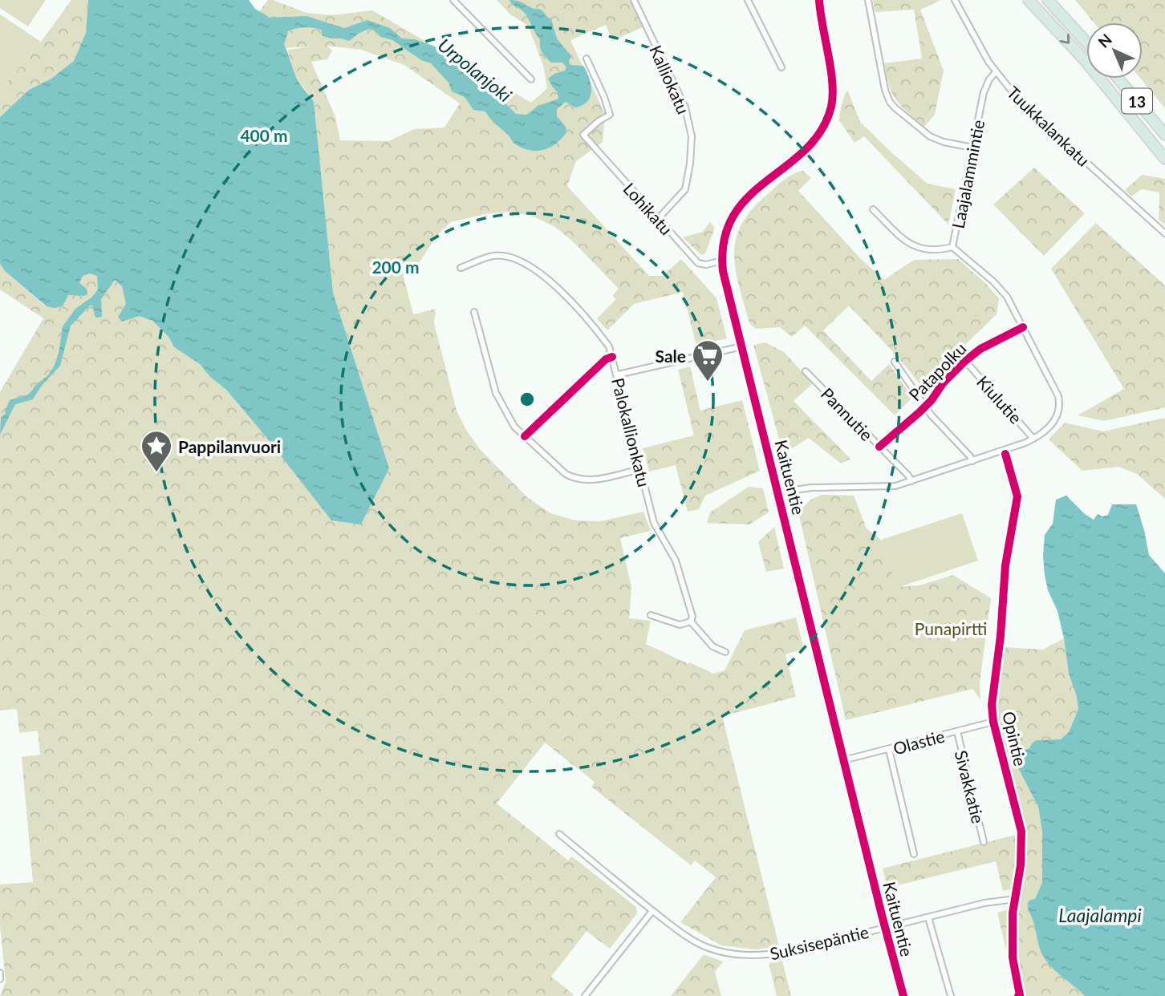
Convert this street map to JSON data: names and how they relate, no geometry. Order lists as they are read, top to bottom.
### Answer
{
  "streets": {
    "highway": ["13"],
    "street": [
      "Kalliokatu",
      "Tuukkalankatu",
      "Laajalammintie",
      "Lohikatu",
      "Kiulutie",
      "Pannutie",
      "Palokallionkatu",
      "Kaituentie",
      "Olastie",
      "Sivakkatie",
      "Suksisepäntie"
    ],
    "cycle path": ["Patapolku", "Opintie"]
  },
  "crossings": [
    ["Kalliokatu", "Lohikatu"],
    ["Tuukkalankatu", "Laajalammintie"],
    ["Laajalammintie", "Kiulutie"],
    ["Laajalammintie", "Pannutie"],
    ["Laajalammintie", "Kaituentie"],
    ["Lohikatu", "Kaituentie"],
    ["Kaituentie", "Olastie"],
    ["Kaituentie", "Suksisepäntie"],
    ["Olastie", "Sivakkatie"]
  ],
  "water": ["Urpolanjoki", "Laajalampi"],
  "parks": ["Punapirtti"],
  "places": {
    "supermarket": ["Sale"],
    "place": ["Pappilanvuori"]
  },
  "north": "top left",
  "rings": ["400 m", "200 m"]
}
